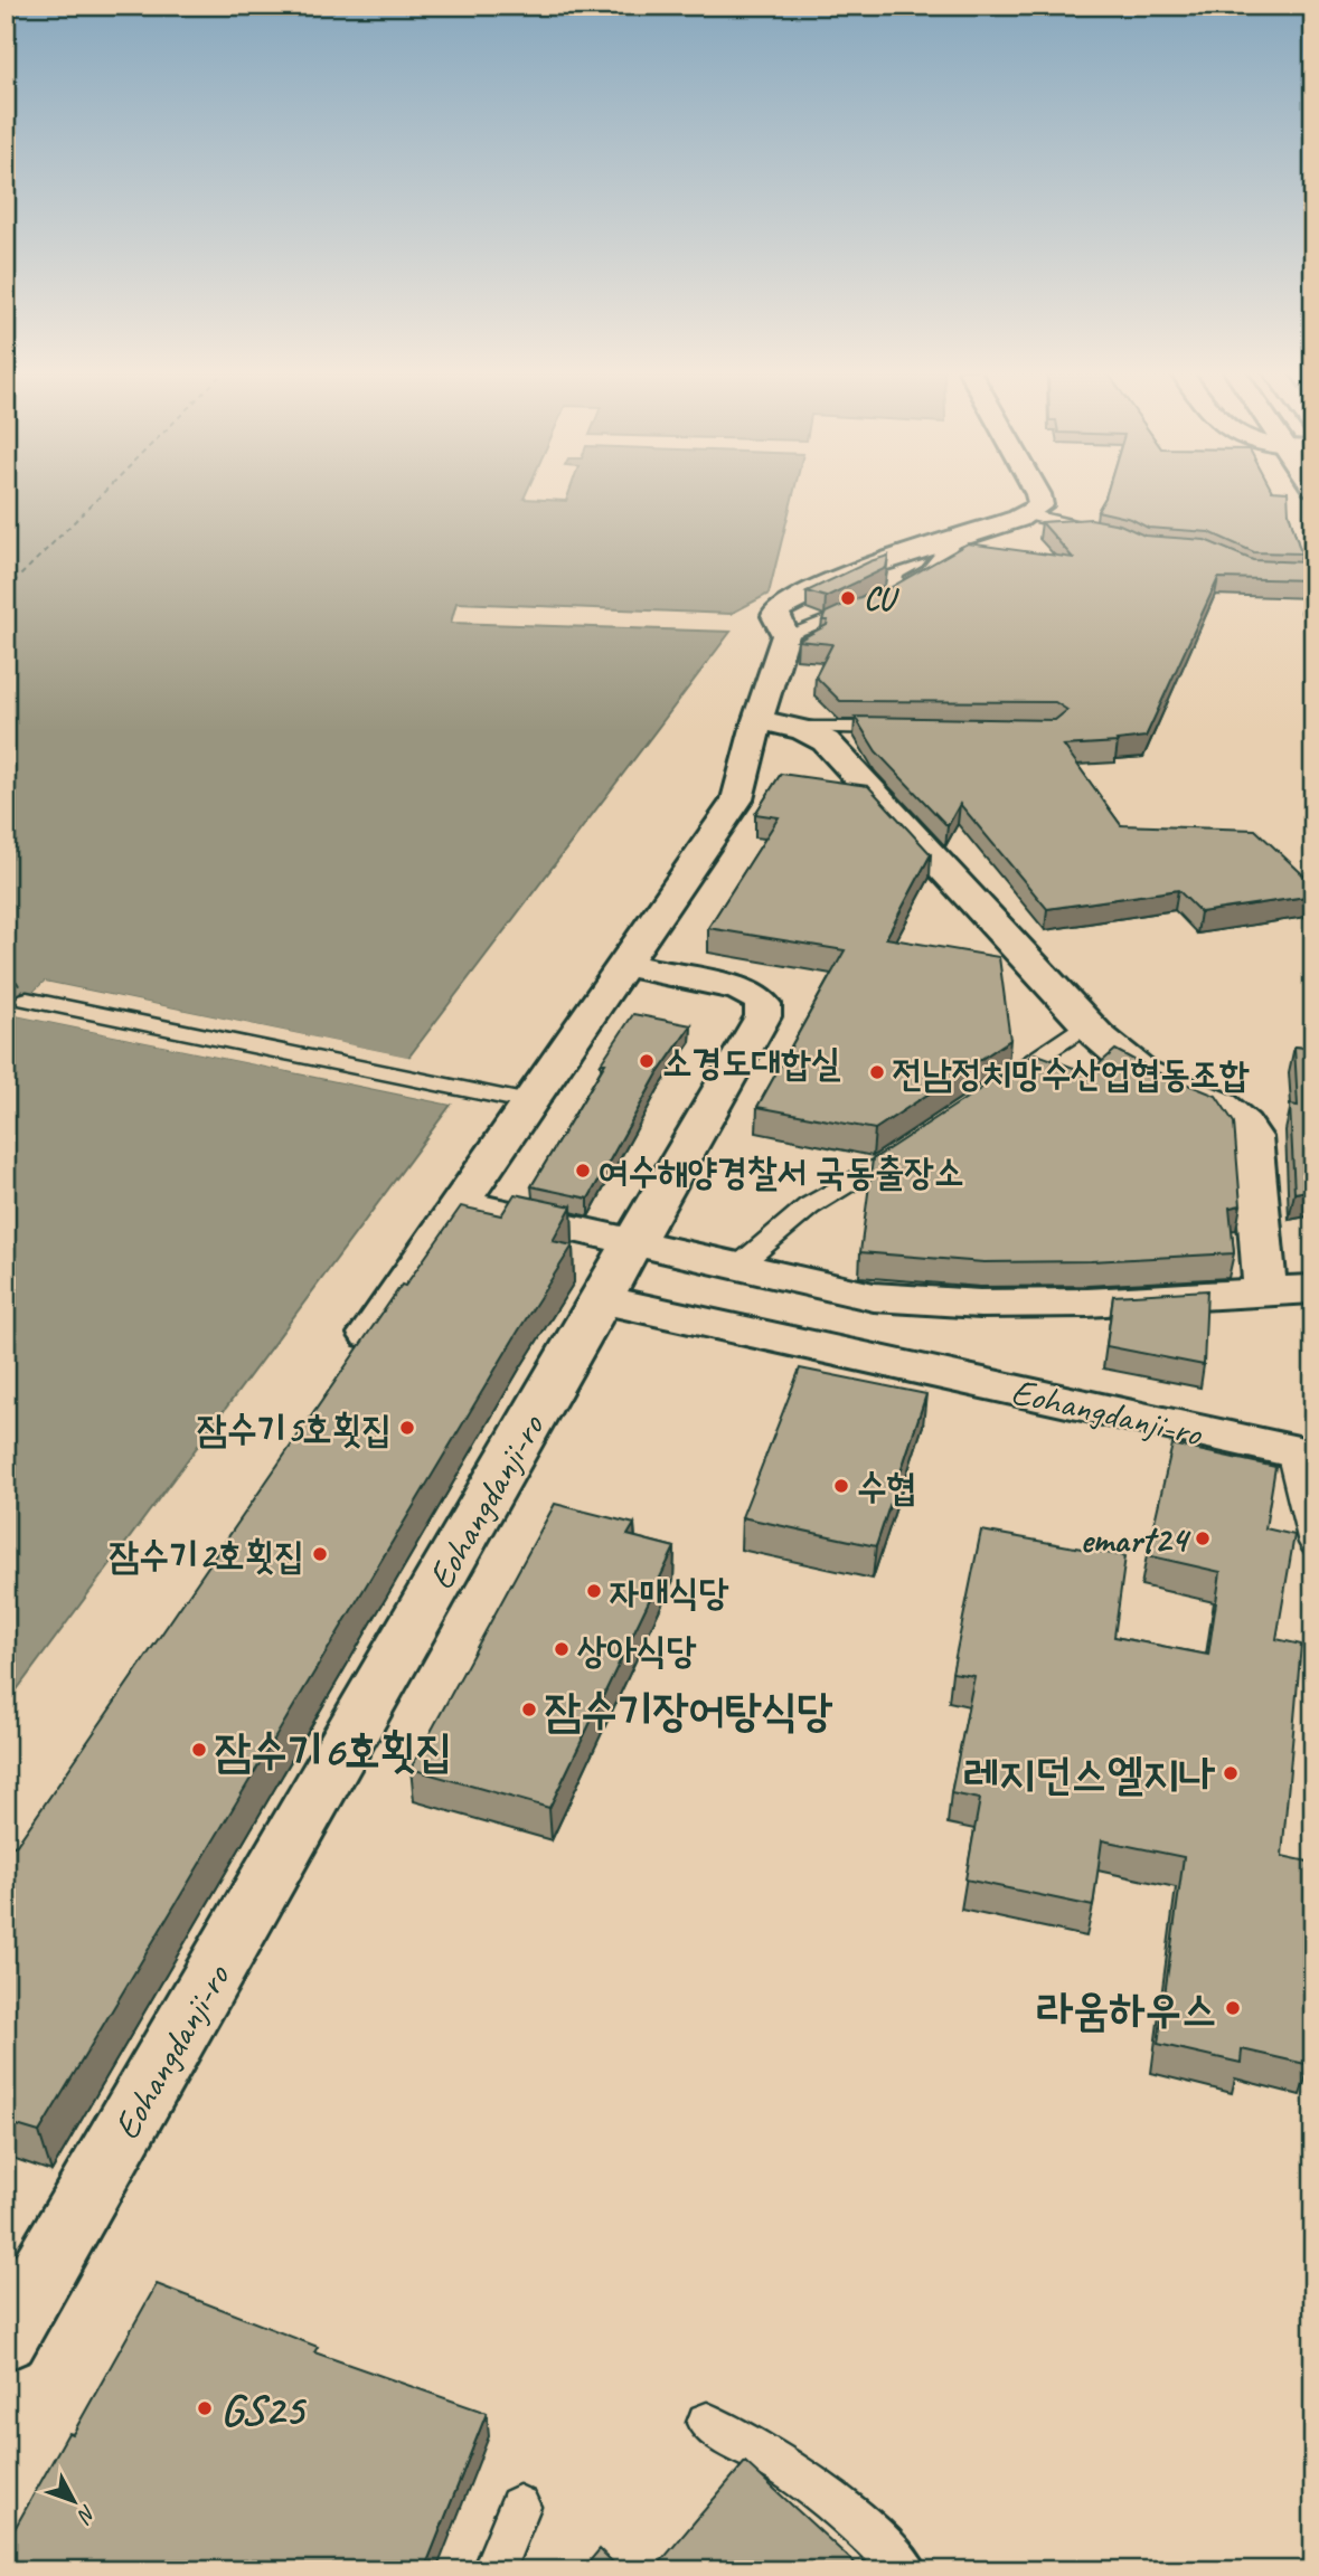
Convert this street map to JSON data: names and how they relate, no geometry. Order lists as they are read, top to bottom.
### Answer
{
  "streets": {
    "street": ["Eohangdanji-ro"]
  },
  "places": [
    "CU",
    "소경도대합실",
    "전남정치망수산업협동조합",
    "여수해양경찰서 국동출장소",
    "잠수기5호횟집",
    "수협",
    "emart24",
    "잠수기2호횟집",
    "자매식당",
    "상아식당",
    "잠수기장어탕식당",
    "잠수기6호횟집",
    "레지던스엘지나",
    "라움하우스",
    "GS25"
  ],
  "north": "bottom right"
}
